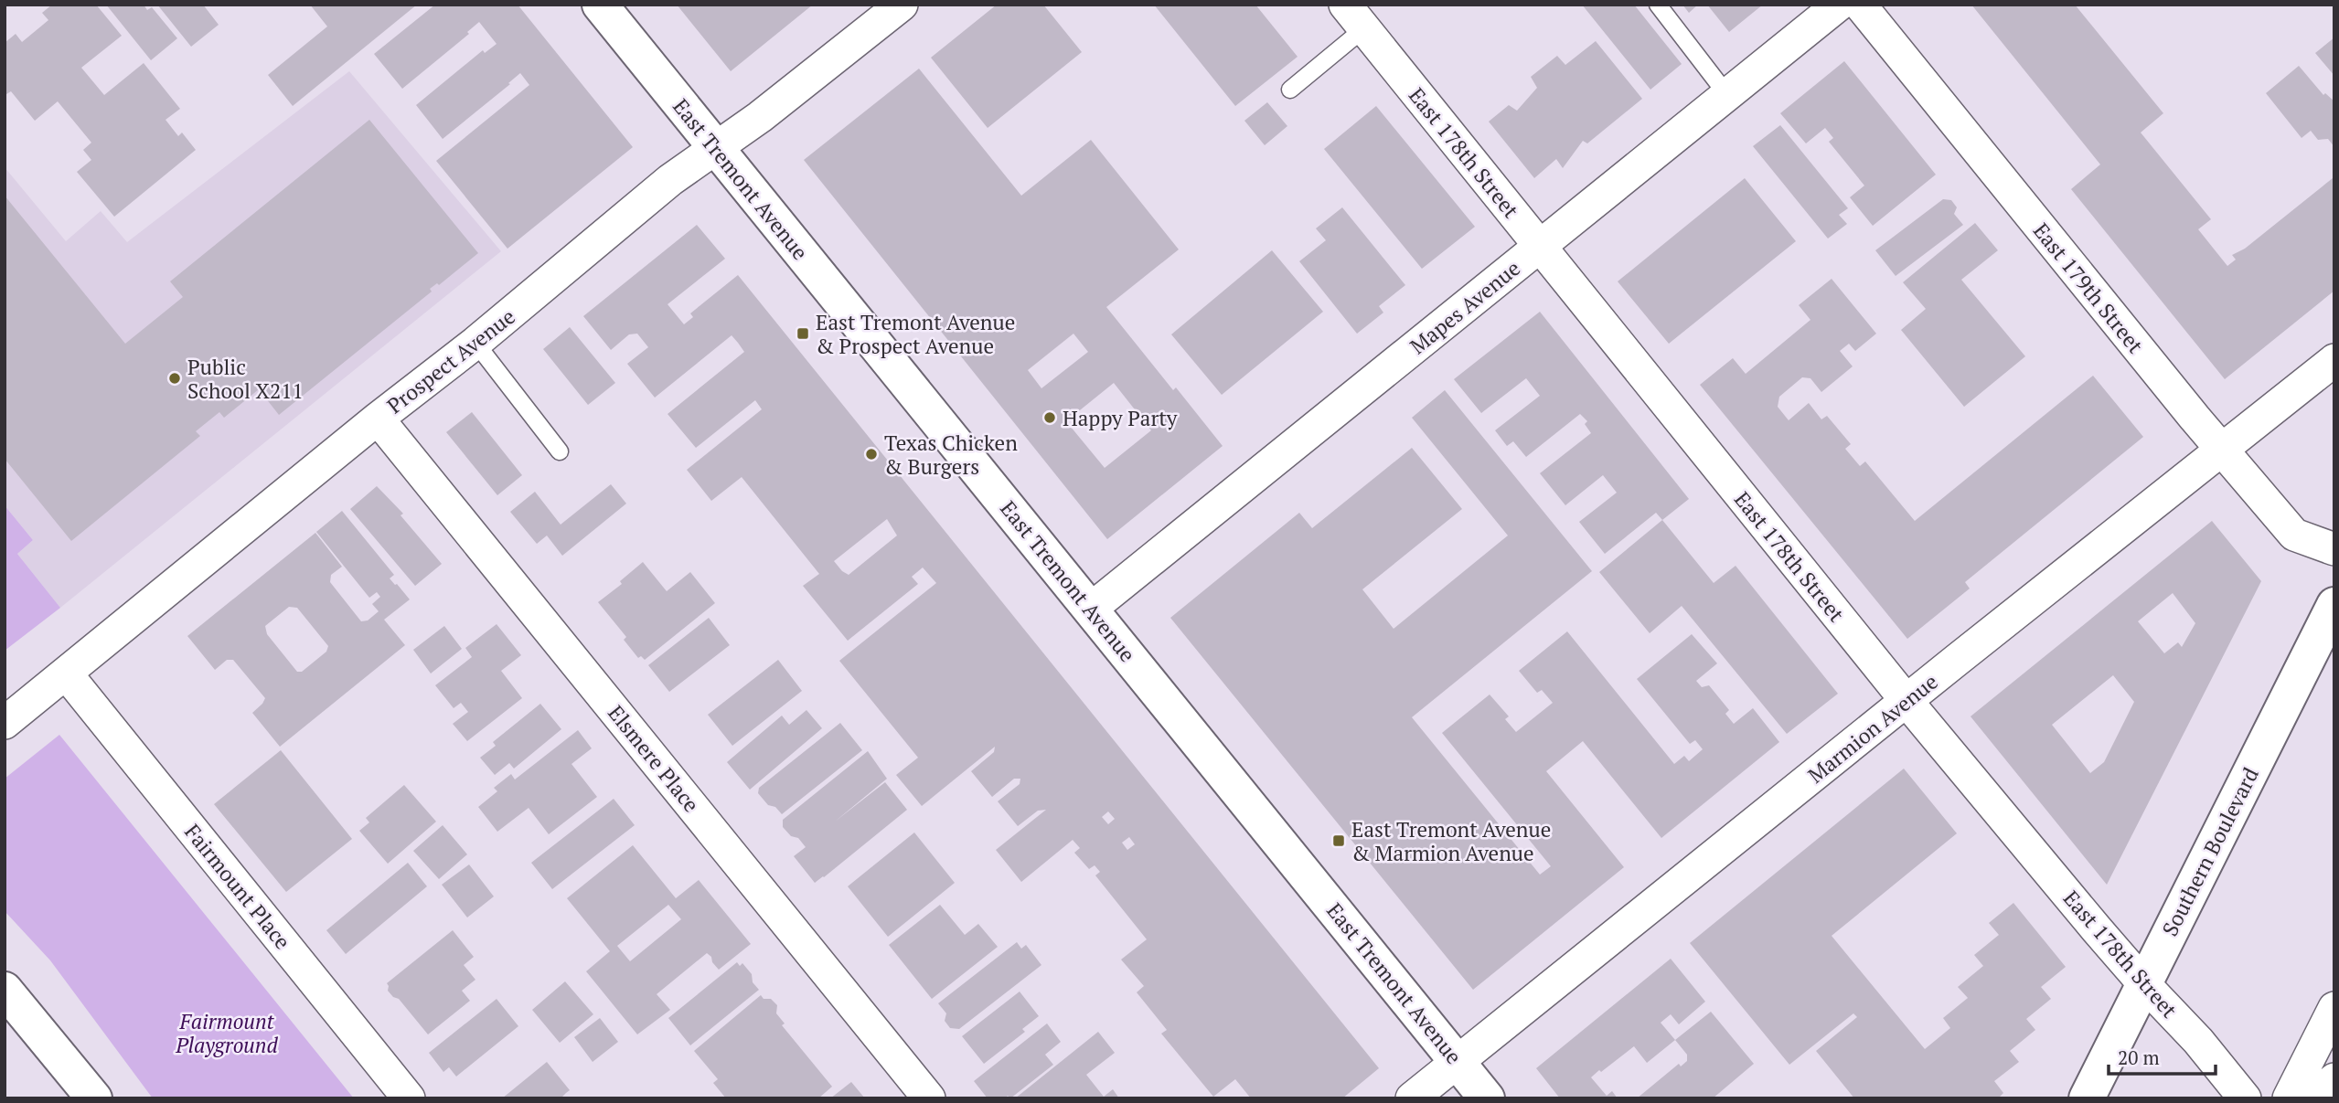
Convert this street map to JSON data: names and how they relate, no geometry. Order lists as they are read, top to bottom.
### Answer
{
  "streets": {
    "main road": ["East Tremont Avenue", "Southern Boulevard"],
    "street": [
      "East 178th Street",
      "East 179th Street",
      "Mapes Avenue",
      "Prospect Avenue",
      "Marmion Avenue",
      "Elsmere Place",
      "Fairmount Place"
    ]
  },
  "crossings": [
    ["East 178th Street", "Mapes Avenue"],
    ["East 178th Street", "Marmion Avenue"],
    ["East 178th Street", "Southern Boulevard"],
    ["East Tremont Avenue", "Mapes Avenue"],
    ["East Tremont Avenue", "Prospect Avenue"],
    ["East Tremont Avenue", "Marmion Avenue"],
    ["East 179th Street", "Marmion Avenue"],
    ["Prospect Avenue", "Elsmere Place"],
    ["Prospect Avenue", "Fairmount Place"]
  ],
  "parks": ["Fairmount Playground"],
  "places": {
    "transit": ["East Tremont Avenue & Prospect Avenue", "East Tremont Avenue & Marmion Avenue"],
    "other": ["Public School X211", "Happy Party", "Texas Chicken & Burgers"]
  },
  "scale_bar": "20 m"
}
